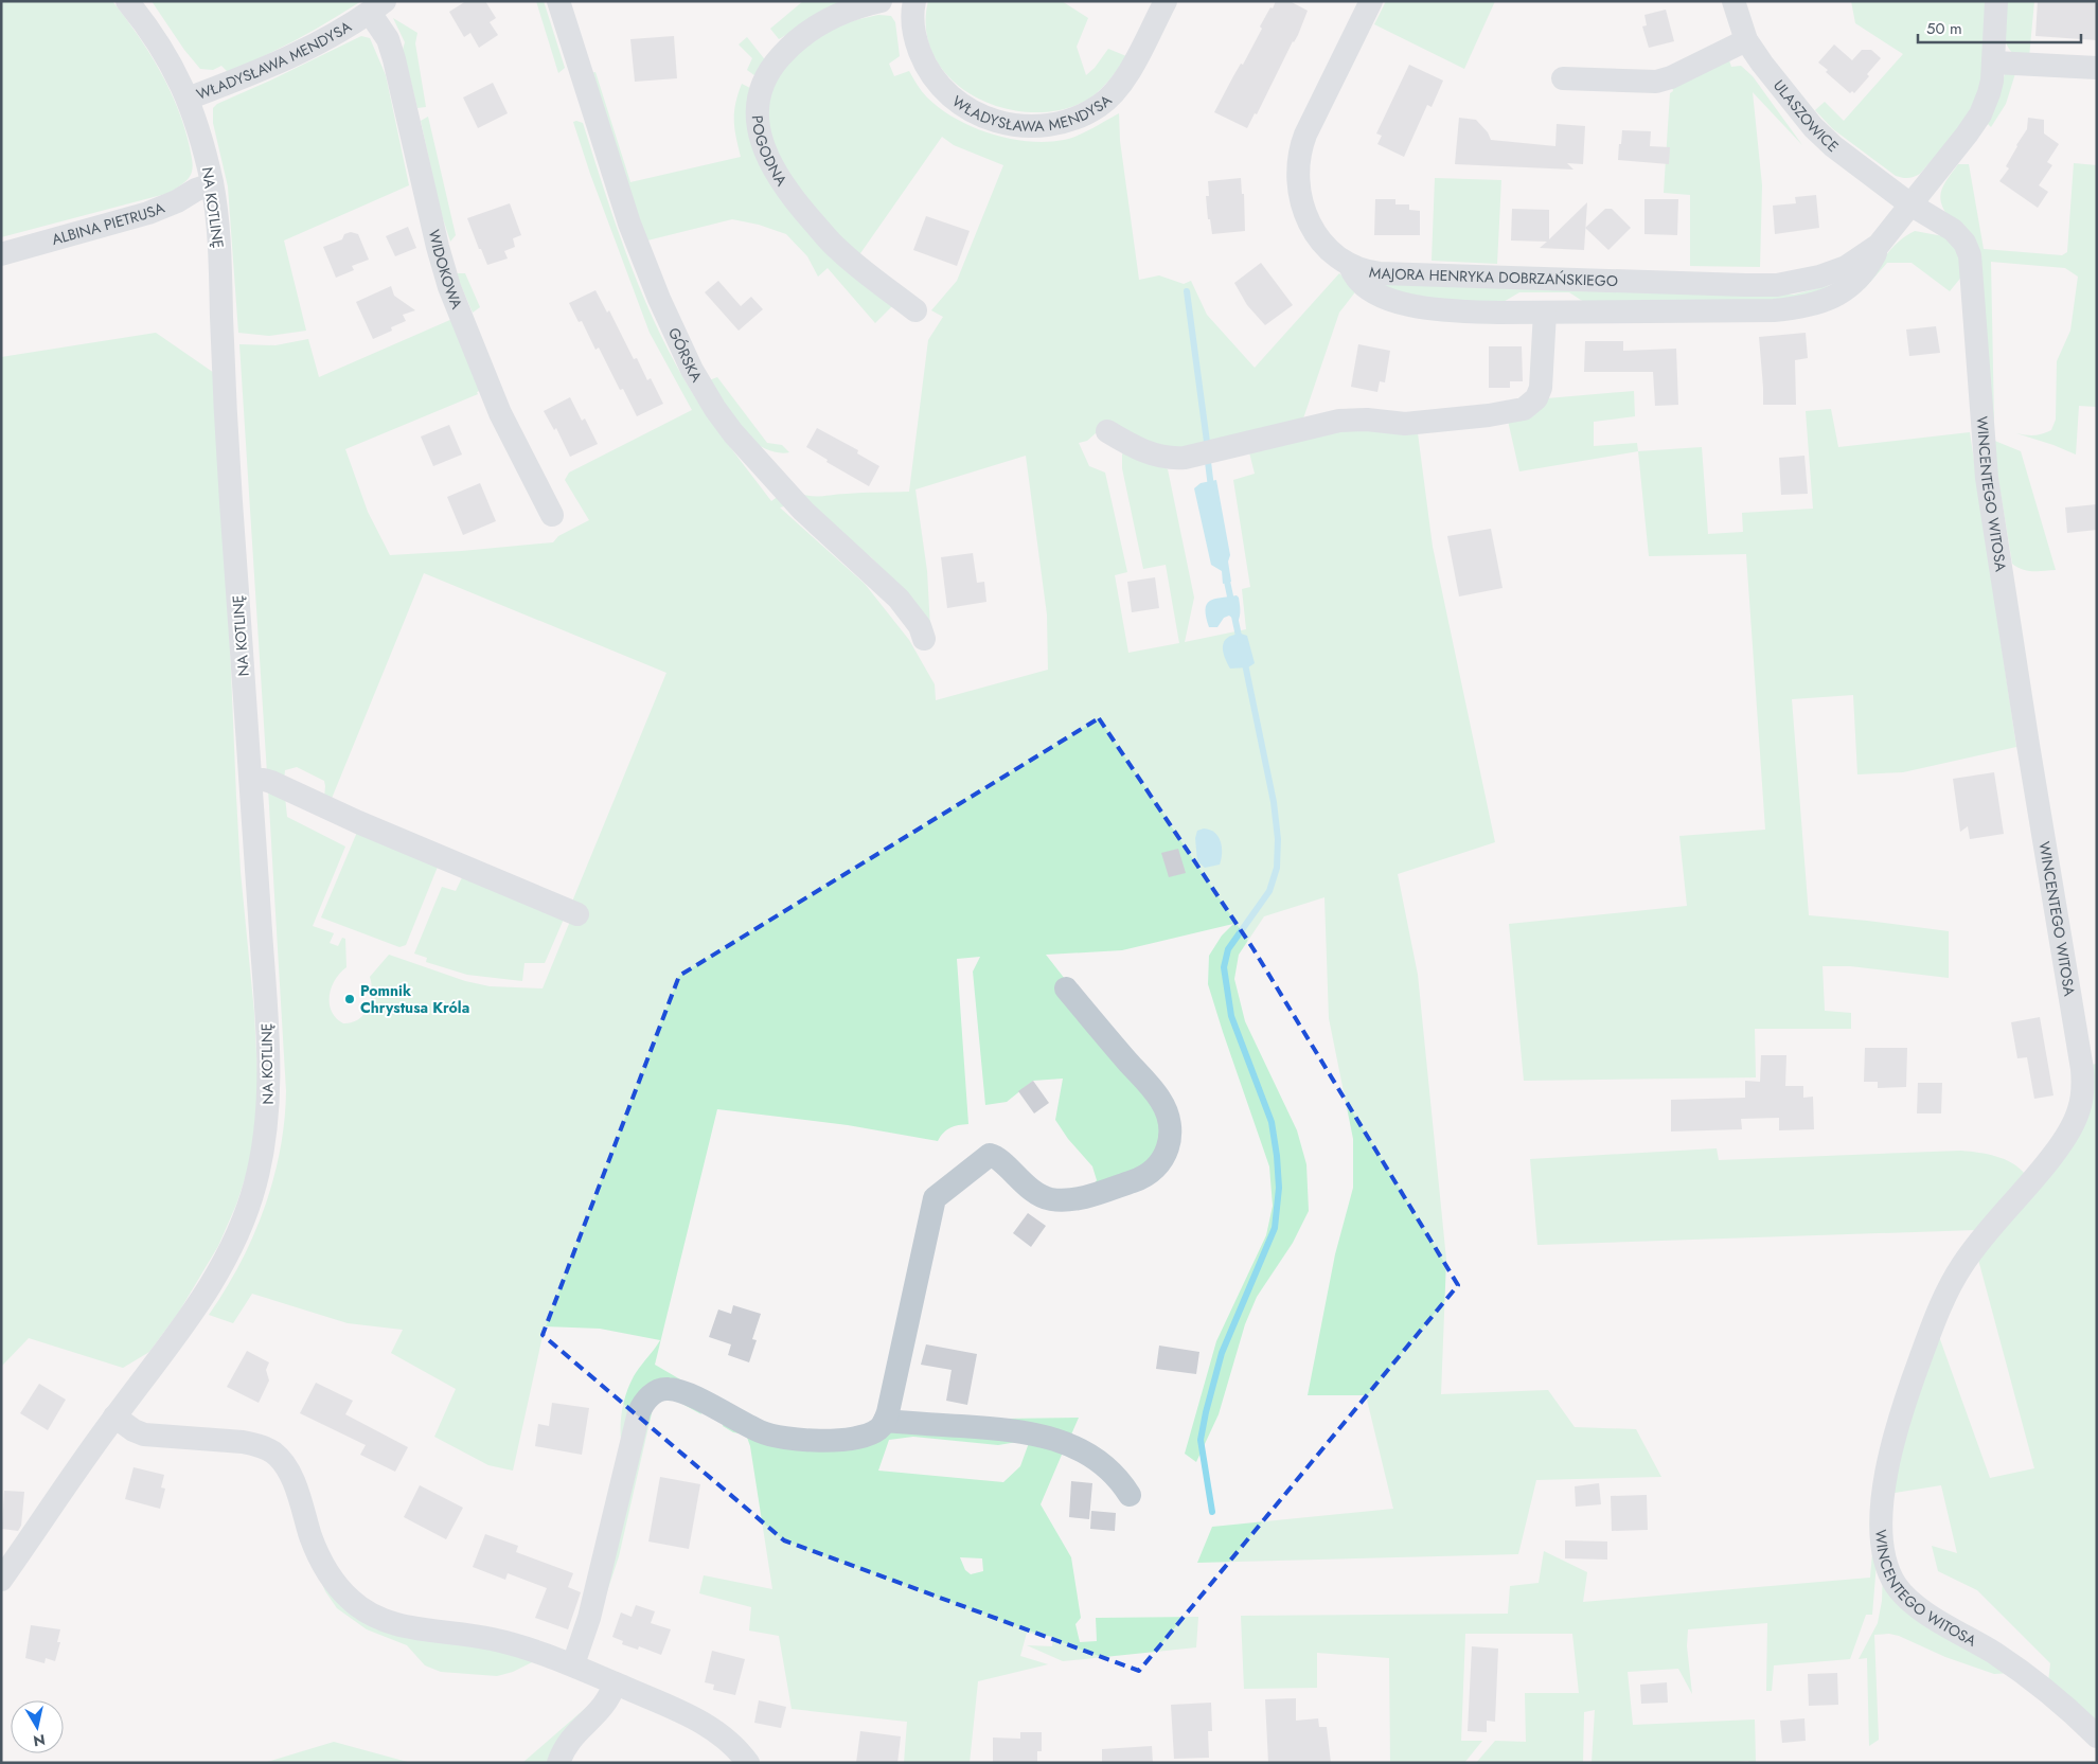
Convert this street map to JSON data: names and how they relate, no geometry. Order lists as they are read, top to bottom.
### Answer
{
  "streets": {
    "street": [
      "WŁADYSŁAWA MENDYSA",
      "ULASZOWICE",
      "POGODNA",
      "NA KOTLINĘ",
      "ALBINA PIETRUSA",
      "WIDOKOWA",
      "MAJORA HENRYKA DOBRZAŃSKIEGO",
      "GÓRSKA",
      "WINCENTEGO WITOSA"
    ]
  },
  "crossings": [
    ["WŁADYSŁAWA MENDYSA", "NA KOTLINĘ"],
    ["WŁADYSŁAWA MENDYSA", "WIDOKOWA"],
    ["ULASZOWICE", "MAJORA HENRYKA DOBRZAŃSKIEGO"],
    ["ULASZOWICE", "WINCENTEGO WITOSA"],
    ["NA KOTLINĘ", "ALBINA PIETRUSA"],
    ["MAJORA HENRYKA DOBRZAŃSKIEGO", "WINCENTEGO WITOSA"]
  ],
  "places": ["Pomnik Chrystusa Króla"],
  "scale_bar": "50 m",
  "north": "bottom"
}
